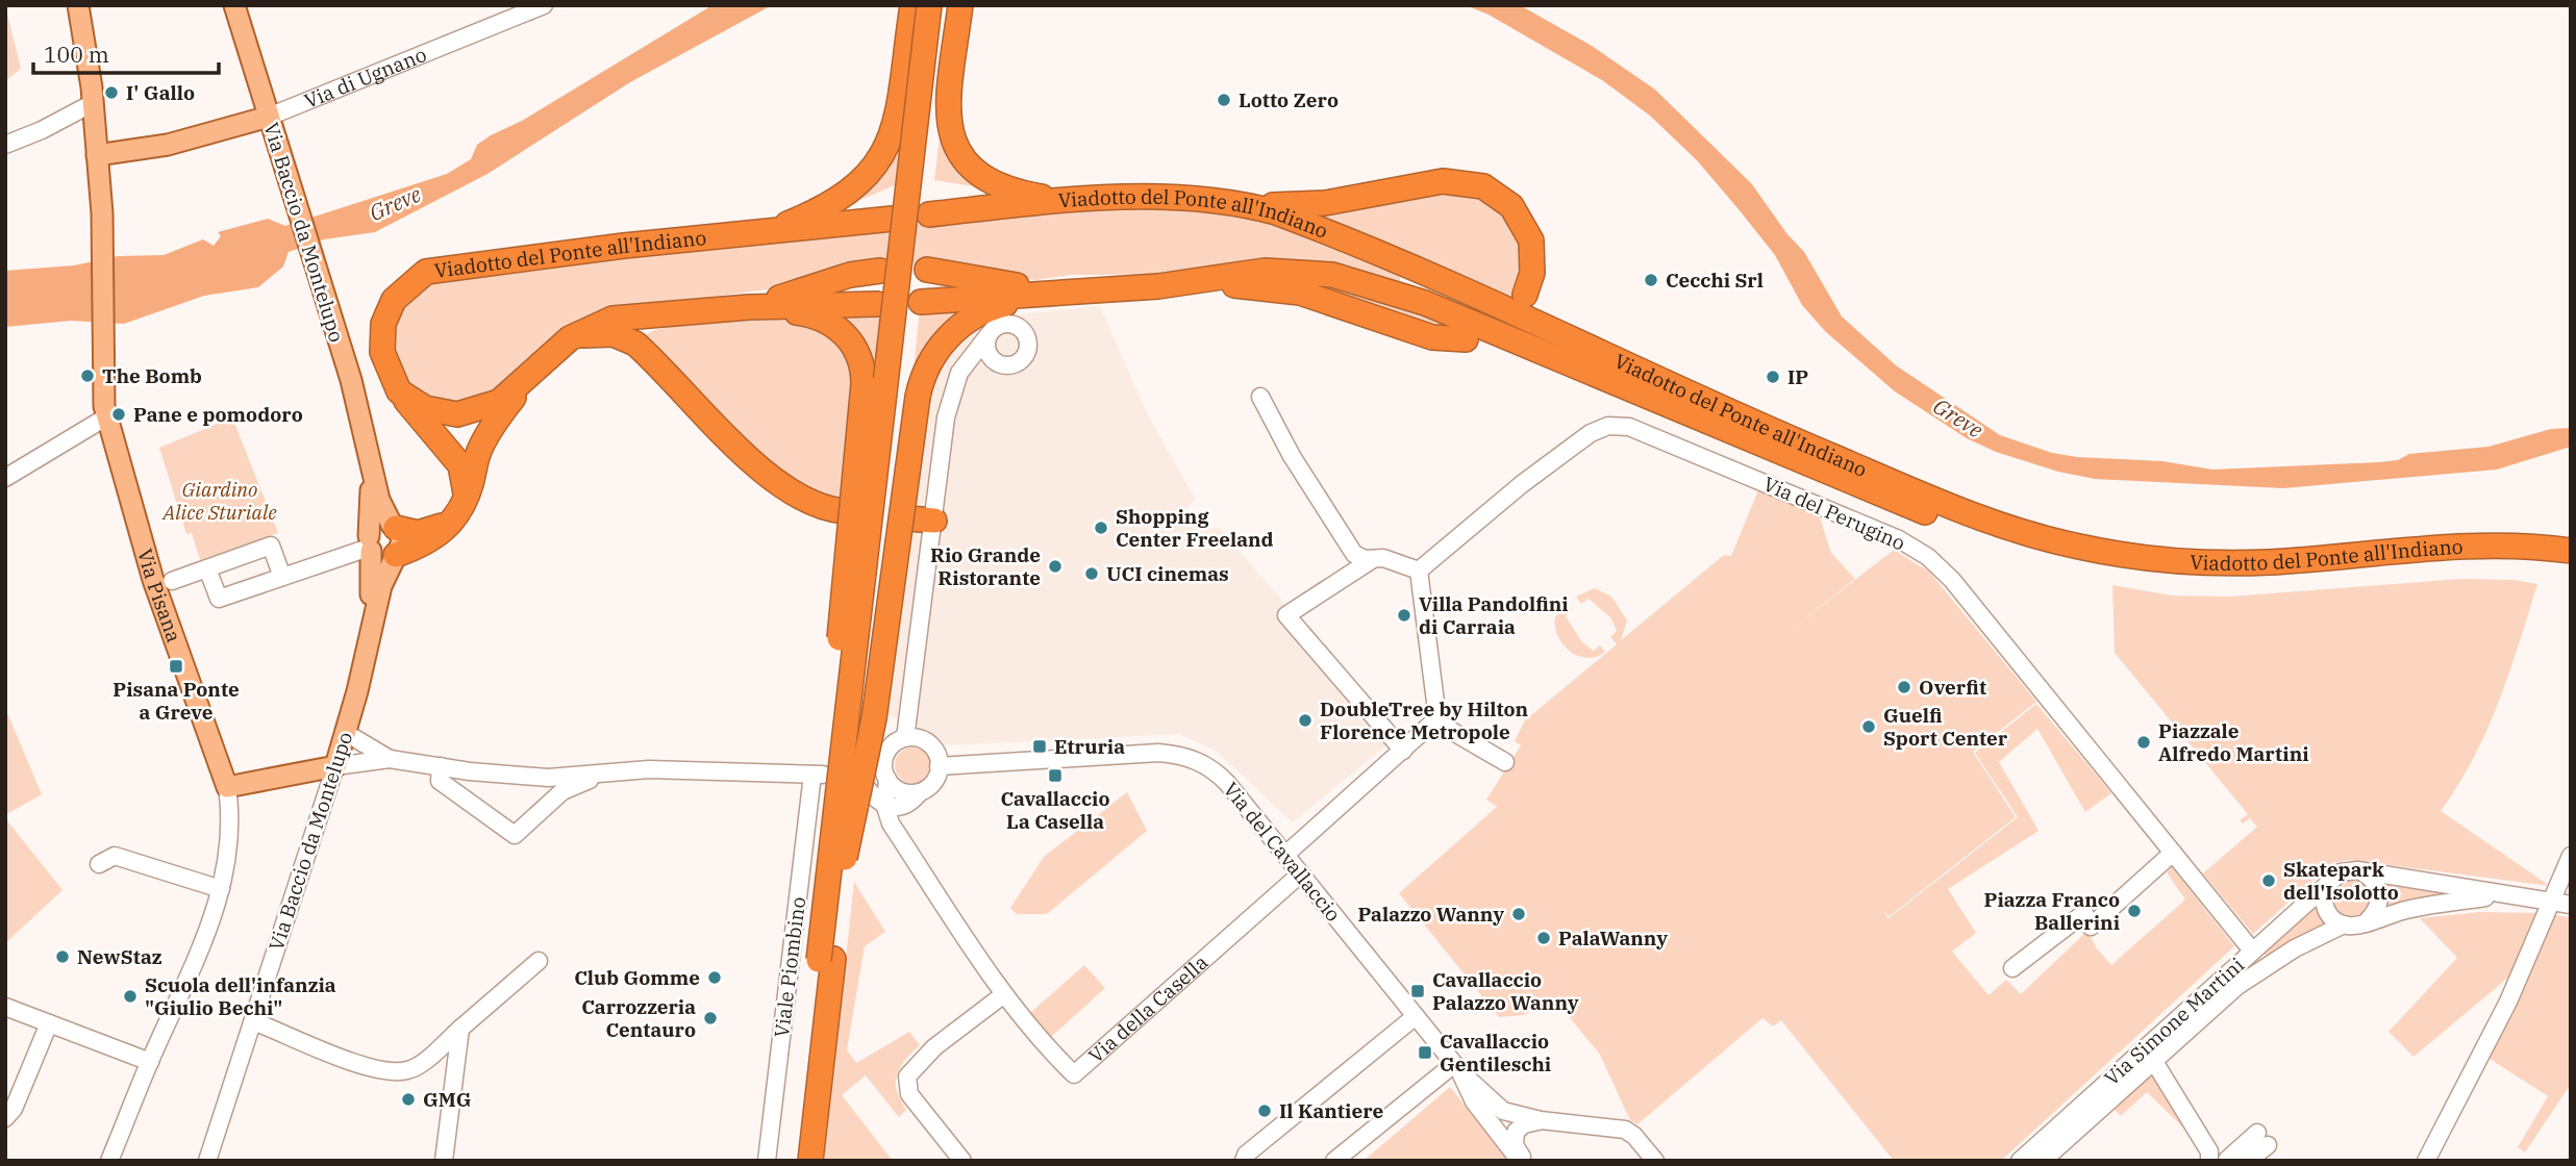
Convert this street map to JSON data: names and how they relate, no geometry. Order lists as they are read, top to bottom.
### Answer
{
  "streets": {
    "highway": ["Viadotto del Ponte all'Indiano"],
    "main road": ["Via di Ugnano", "Via Baccio da Montelupo", "Via Pisana"],
    "street": [
      "Via del Perugino",
      "Via del Cavallaccio",
      "Viale Piombino",
      "Via della Casella",
      "Via Simone Martini"
    ]
  },
  "crossings": [
    ["Via di Ugnano", "Via Baccio da Montelupo"],
    ["Via di Ugnano", "Via Pisana"],
    ["Via del Perugino", "Via Simone Martini"],
    ["Via del Cavallaccio", "Via della Casella"]
  ],
  "water": ["Greve"],
  "parks": ["Giardino Alice Sturiale"],
  "places": {
    "other": [
      "I' Gallo",
      "Lotto Zero",
      "Cecchi Srl",
      "The Bomb",
      "IP",
      "Pane e pomodoro",
      "Shopping Center Freeland",
      "Rio Grande Ristorante",
      "UCI cinemas",
      "Villa Pandolfini di Carraia",
      "Overfit",
      "DoubleTree by Hilton Florence Metropole",
      "Guelfi Sport Center",
      "Piazzale Alfredo Martini",
      "Skatepark dell'Isolotto",
      "Piazza Franco Ballerini",
      "Palazzo Wanny",
      "PalaWanny",
      "NewStaz",
      "Club Gomme",
      "Scuola dell'infanzia \"Giulio Bechi\"",
      "Carrozzeria Centauro",
      "GMG",
      "Il Kantiere"
    ],
    "transit": [
      "Pisana Ponte a Greve",
      "Etruria",
      "Cavallaccio La Casella",
      "Cavallaccio Palazzo Wanny",
      "Cavallaccio Gentileschi"
    ]
  },
  "scale_bar": "100 m"
}
